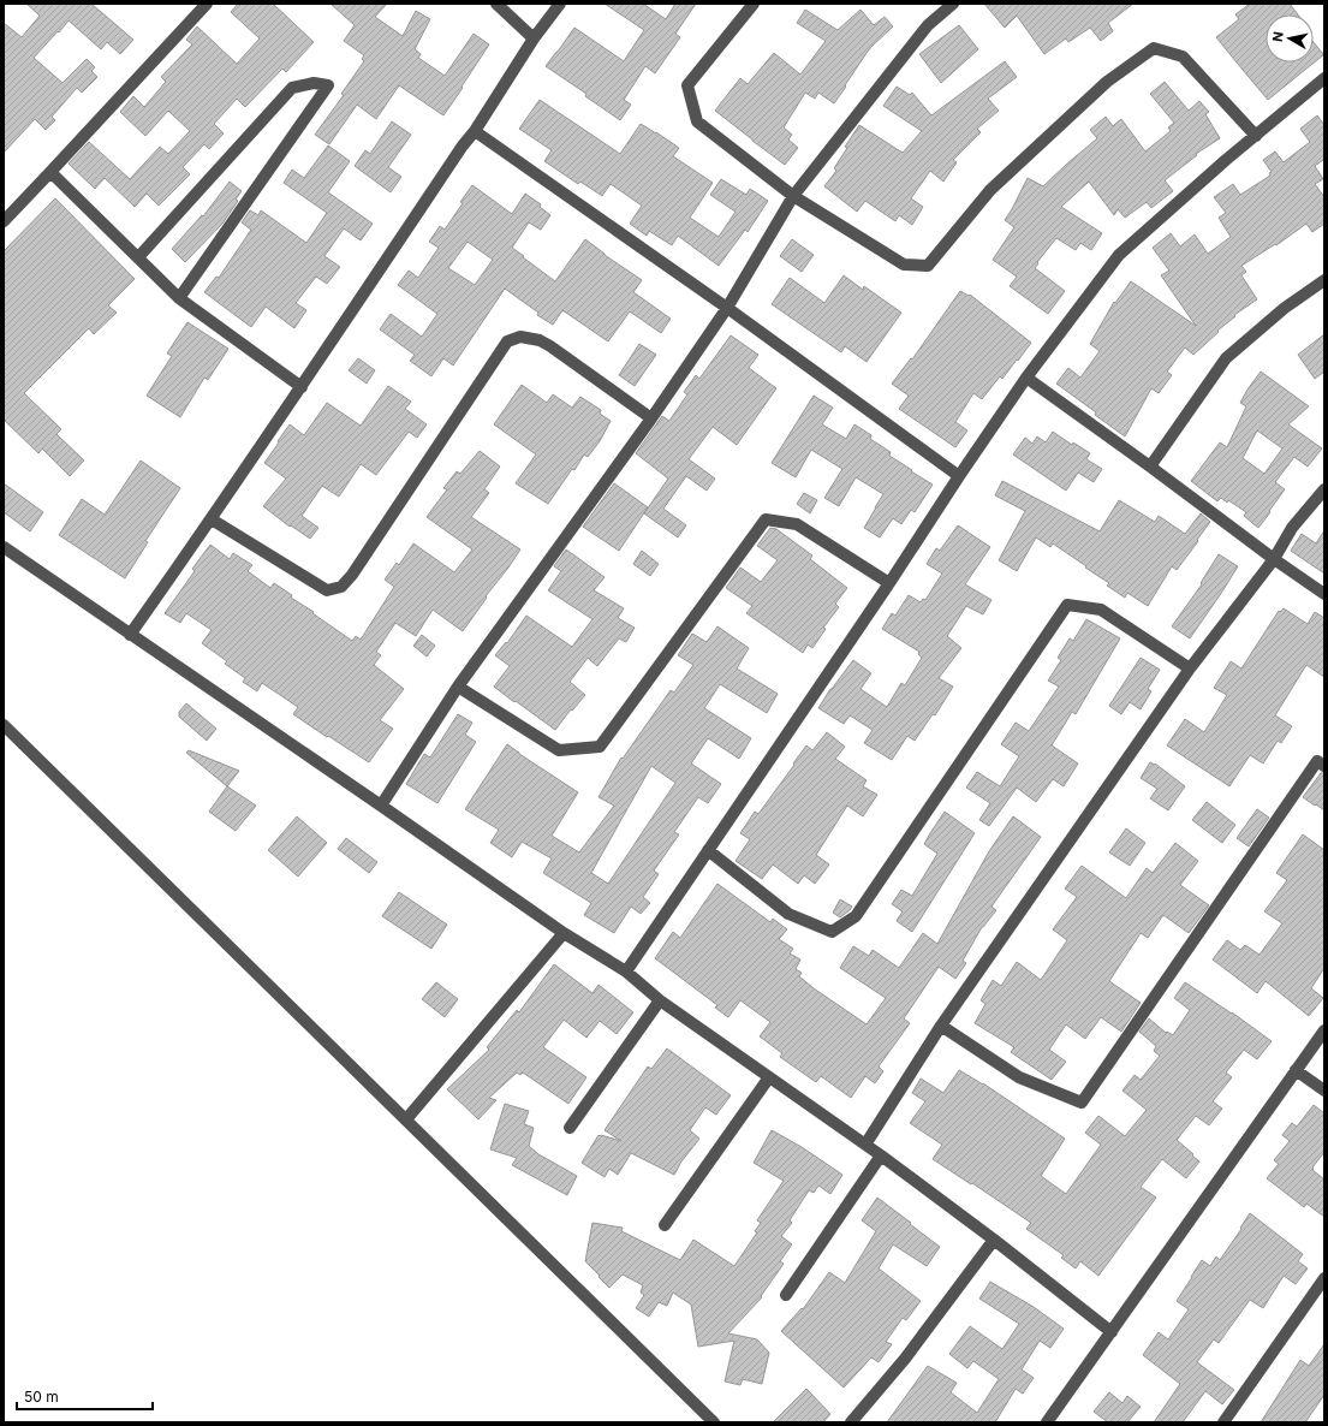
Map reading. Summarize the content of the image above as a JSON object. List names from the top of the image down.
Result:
{
  "scale_bar": "50 m",
  "north": "left"
}
